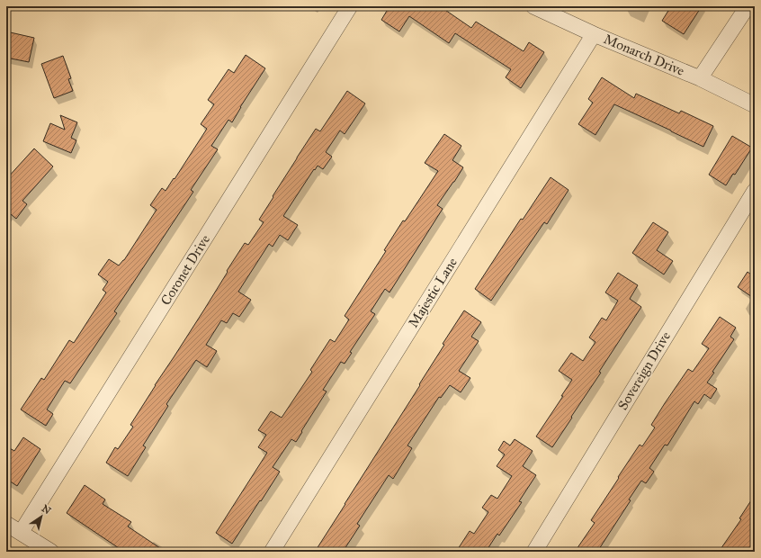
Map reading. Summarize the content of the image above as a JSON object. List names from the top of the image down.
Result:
{
  "streets": {
    "street": [
      "Monarch Drive",
      "Coronet Drive",
      "Majestic Lane",
      "Sovereign Drive"
    ]
  },
  "crossings": [
    ["Monarch Drive", "Majestic Lane"]
  ],
  "north": "top right"
}
